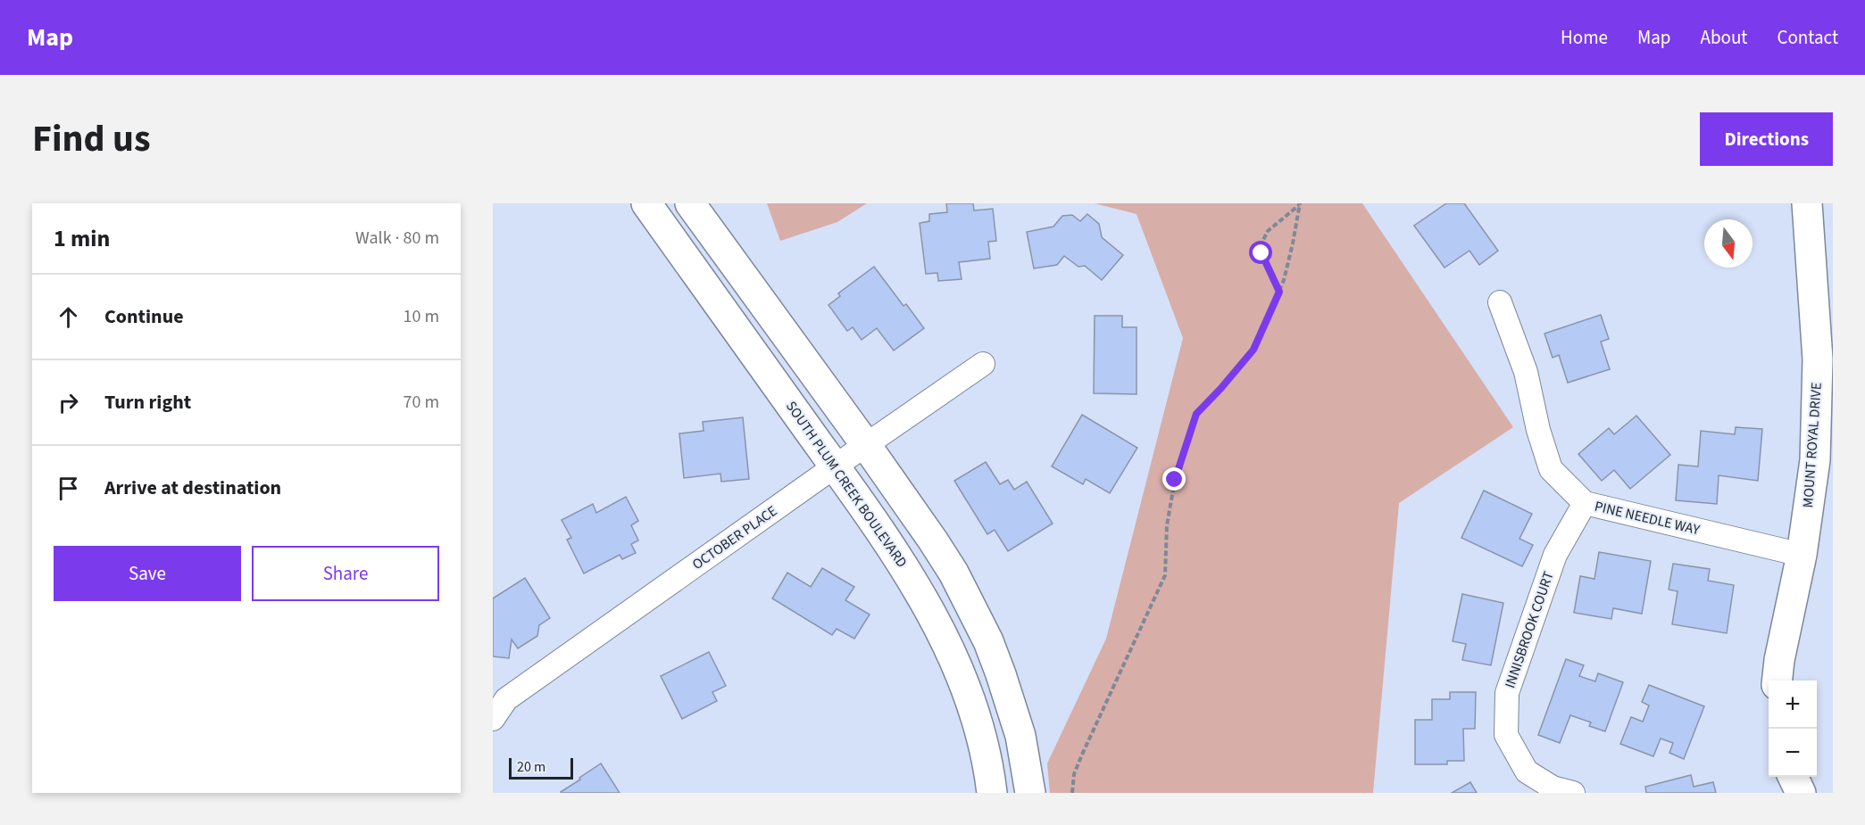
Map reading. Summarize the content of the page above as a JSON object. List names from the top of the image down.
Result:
{
  "streets": {
    "street": [
      "MOUNT ROYAL DRIVE",
      "SOUTH PLUM CREEK BOULEVARD",
      "PINE NEEDLE WAY",
      "OCTOBER PLACE",
      "INNISBROOK COURT"
    ]
  },
  "crossings": [
    ["MOUNT ROYAL DRIVE", "PINE NEEDLE WAY"],
    ["SOUTH PLUM CREEK BOULEVARD", "OCTOBER PLACE"],
    ["PINE NEEDLE WAY", "INNISBROOK COURT"]
  ],
  "scale_bar": "20 m",
  "north": "bottom",
  "page": {
    "header": "Map",
    "nav": [
      "Home",
      "Map",
      "About",
      "Contact"
    ],
    "title": "Find us",
    "buttons": [
      "Directions",
      ["Save", "Share"]
    ],
    "heading": ["1 min", "Walk · 80 m"],
    "list": [
      ["Continue", "10 m"],
      ["Turn right", "70 m"],
      "Arrive at destination"
    ],
    "map_buttons": ["+", "−"],
    "scale": "20 m"
  }
}
